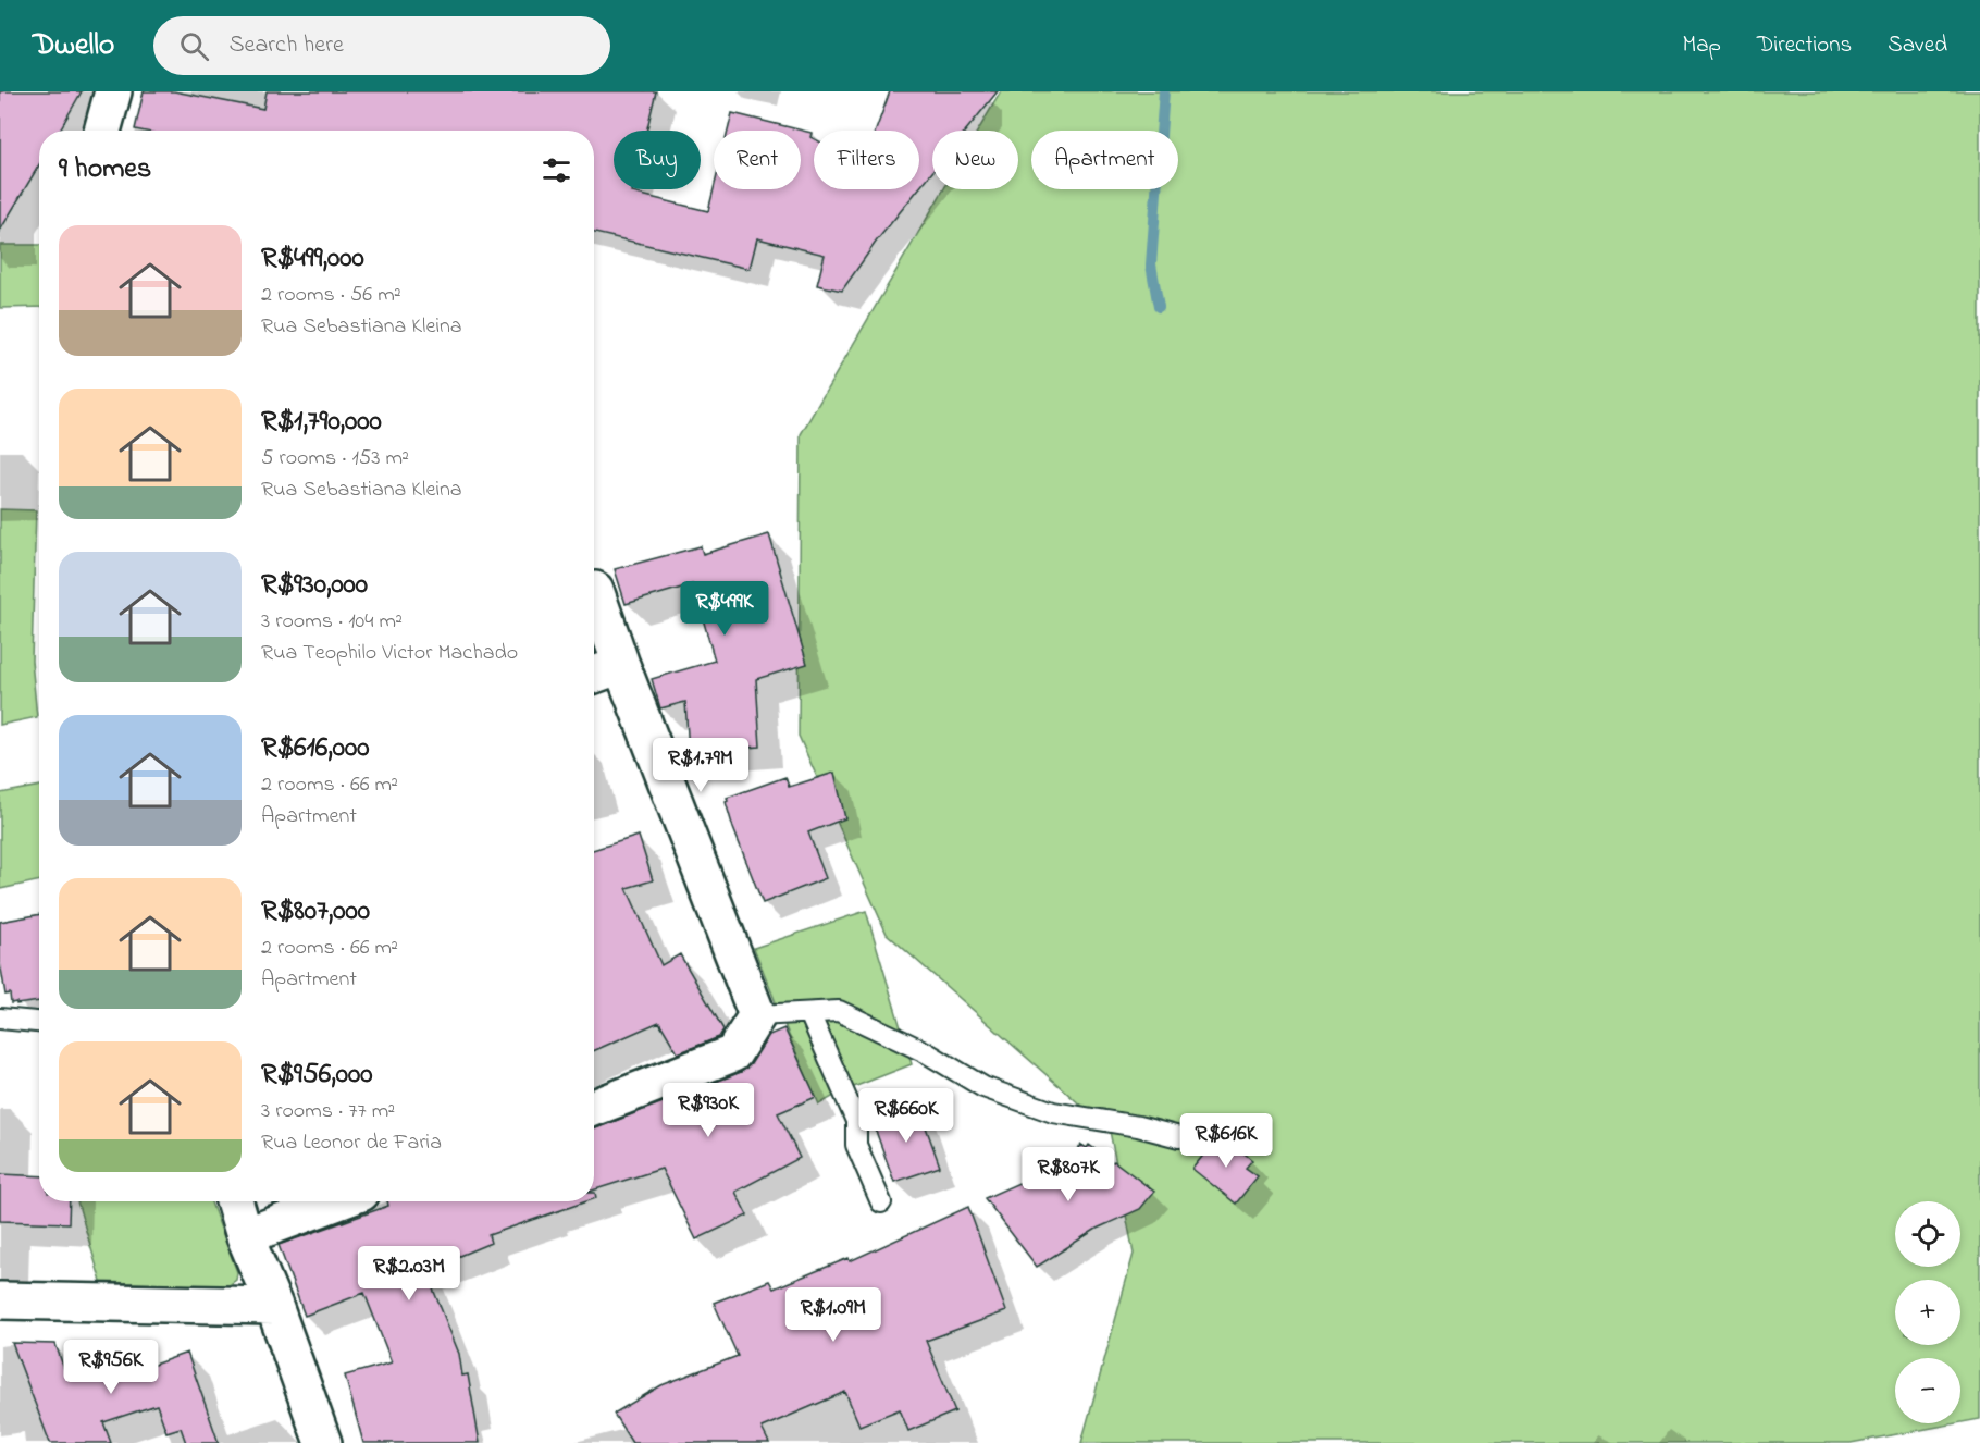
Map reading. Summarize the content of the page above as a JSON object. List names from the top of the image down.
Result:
{
  "page": {
    "header": "Dwello",
    "search": "Search here",
    "nav": ["Map", "Directions", "Saved"],
    "chip": [
      "Buy",
      "Rent",
      "Filters",
      "New",
      "Apartment"
    ],
    "heading": "9 homes",
    "list": [
      {
        "name": "R$499,000",
        "note": "2 rooms · 56 m² · Rua Sebastiana Kleina"
      },
      {
        "name": "R$1,790,000",
        "note": "5 rooms · 153 m² · Rua Sebastiana Kleina"
      },
      {
        "name": "R$930,000",
        "note": "3 rooms · 104 m² · Rua Teophilo Victor Machado"
      },
      {
        "name": "R$616,000",
        "note": "2 rooms · 66 m² · Apartment"
      },
      {
        "name": "R$807,000",
        "note": "2 rooms · 66 m² · Apartment"
      },
      {
        "name": "R$956,000",
        "note": "3 rooms · 77 m² · Rua Leonor de Faria"
      }
    ],
    "price": [
      "R$499K",
      "R$1.79M",
      "R$930K",
      "R$660K",
      "R$616K",
      "R$807K",
      "R$2.03M",
      "R$1.09M",
      "R$956K"
    ],
    "map_buttons": ["+", "−"]
  }
}
